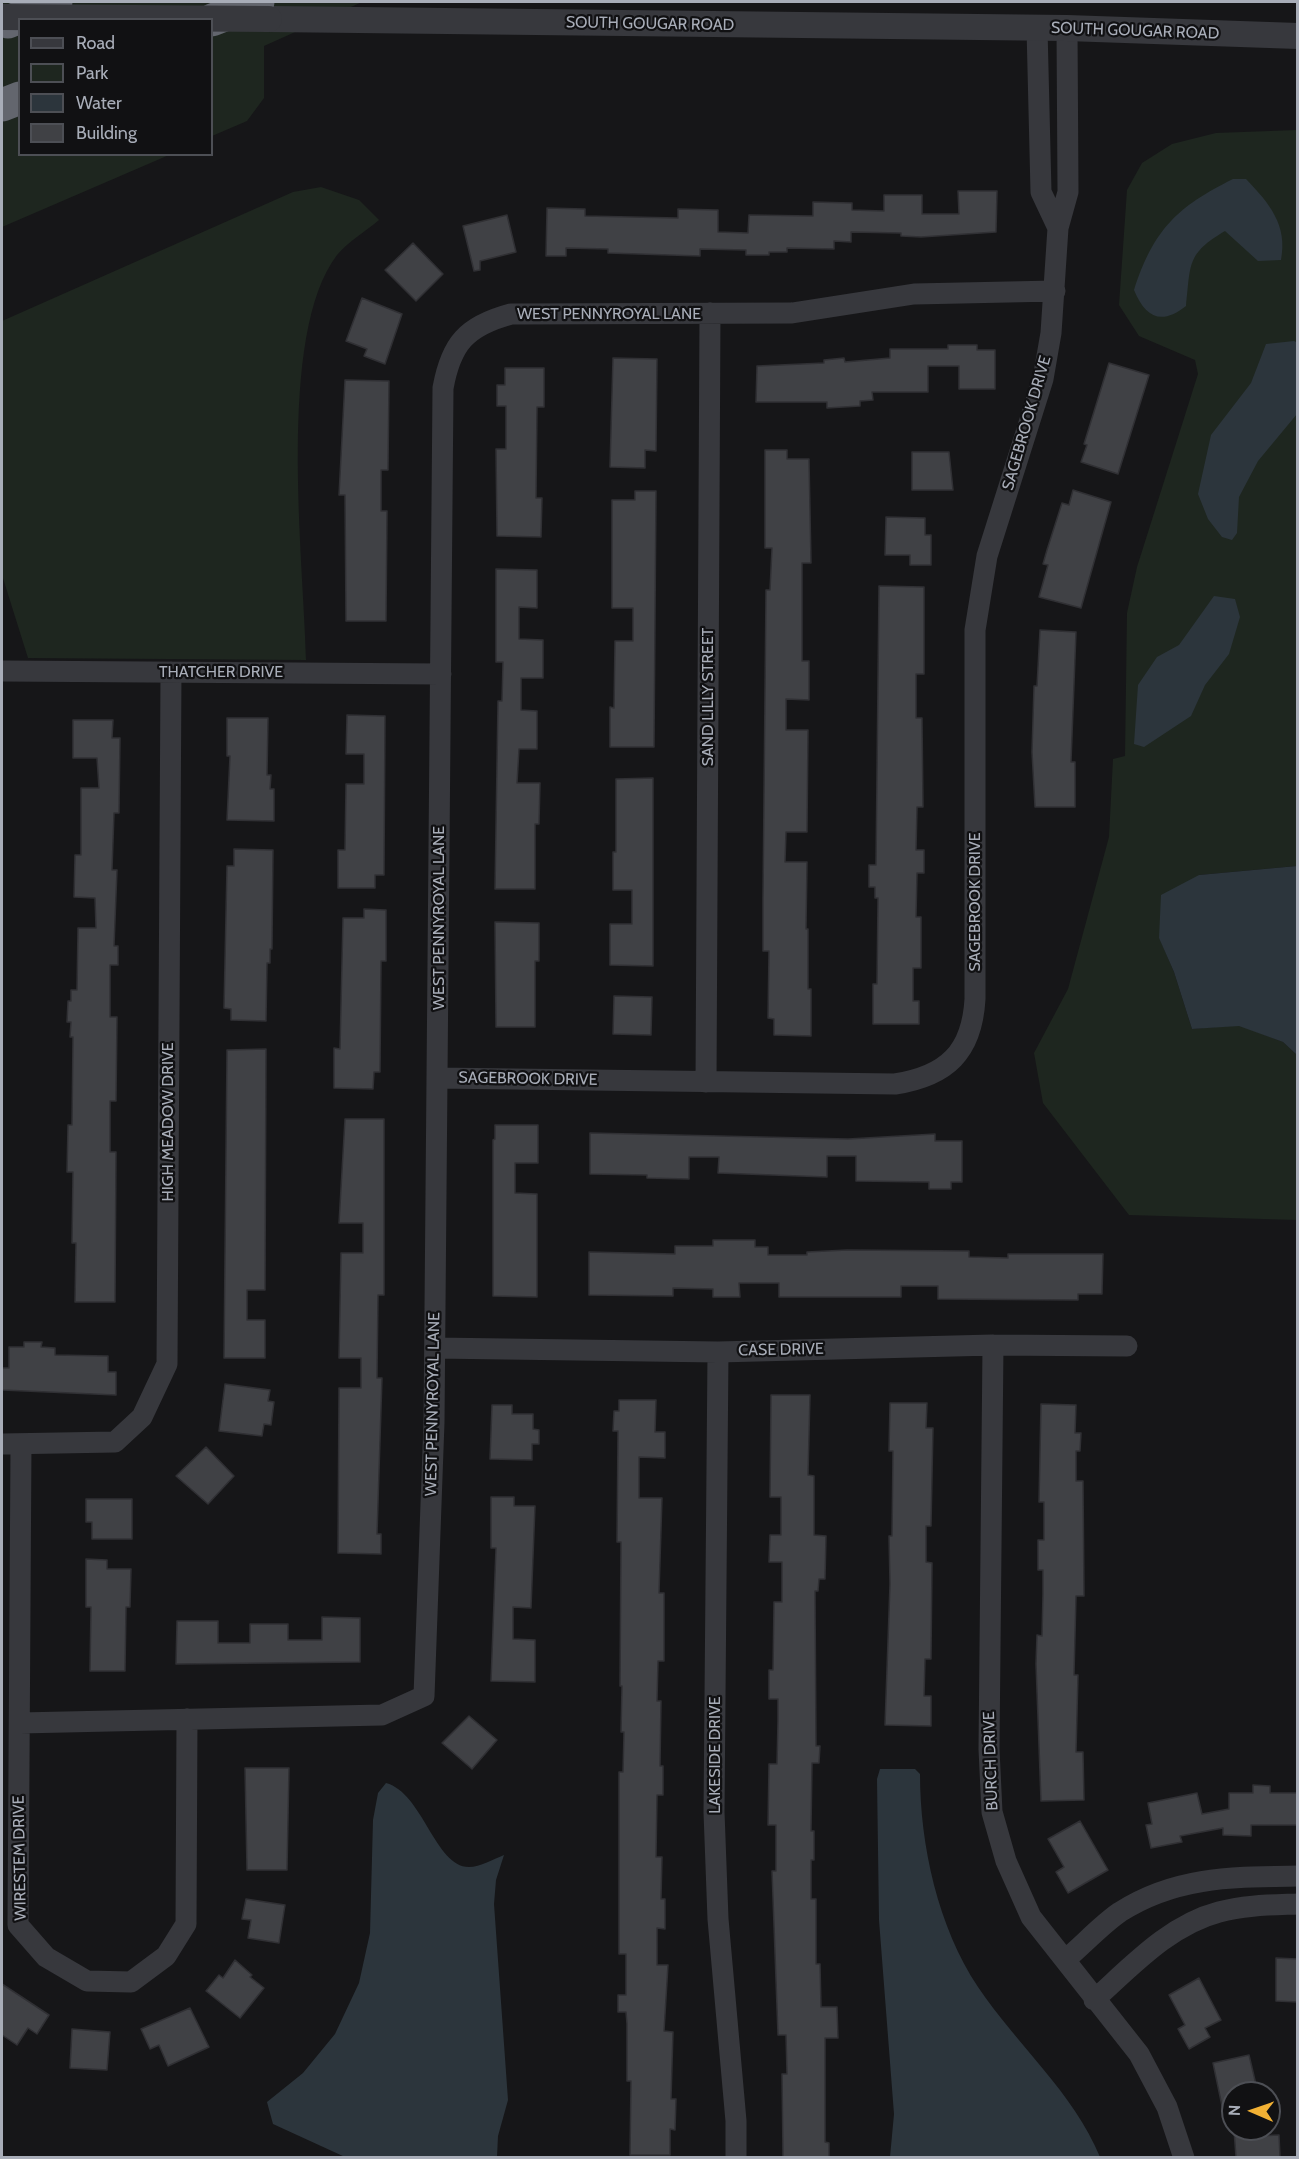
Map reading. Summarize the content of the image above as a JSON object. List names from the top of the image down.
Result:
{
  "streets": {
    "street": [
      "SOUTH GOUGAR ROAD",
      "WEST PENNYROYAL LANE",
      "SAGEBROOK DRIVE",
      "THATCHER DRIVE",
      "SAND LILLY STREET",
      "HIGH MEADOW DRIVE",
      "CASE DRIVE",
      "LAKESIDE DRIVE",
      "BURCH DRIVE",
      "WIRESTEM DRIVE"
    ]
  },
  "crossings": [
    ["SOUTH GOUGAR ROAD", "SAGEBROOK DRIVE"],
    ["WEST PENNYROYAL LANE", "SAGEBROOK DRIVE"],
    ["WEST PENNYROYAL LANE", "THATCHER DRIVE"],
    ["WEST PENNYROYAL LANE", "SAND LILLY STREET"],
    ["WEST PENNYROYAL LANE", "CASE DRIVE"],
    ["WEST PENNYROYAL LANE", "WIRESTEM DRIVE"],
    ["SAGEBROOK DRIVE", "SAND LILLY STREET"],
    ["THATCHER DRIVE", "HIGH MEADOW DRIVE"],
    ["HIGH MEADOW DRIVE", "WIRESTEM DRIVE"],
    ["CASE DRIVE", "LAKESIDE DRIVE"],
    ["CASE DRIVE", "BURCH DRIVE"]
  ],
  "legend": [
    "Road",
    "Park",
    "Water",
    "Building"
  ],
  "north": "left"
}
